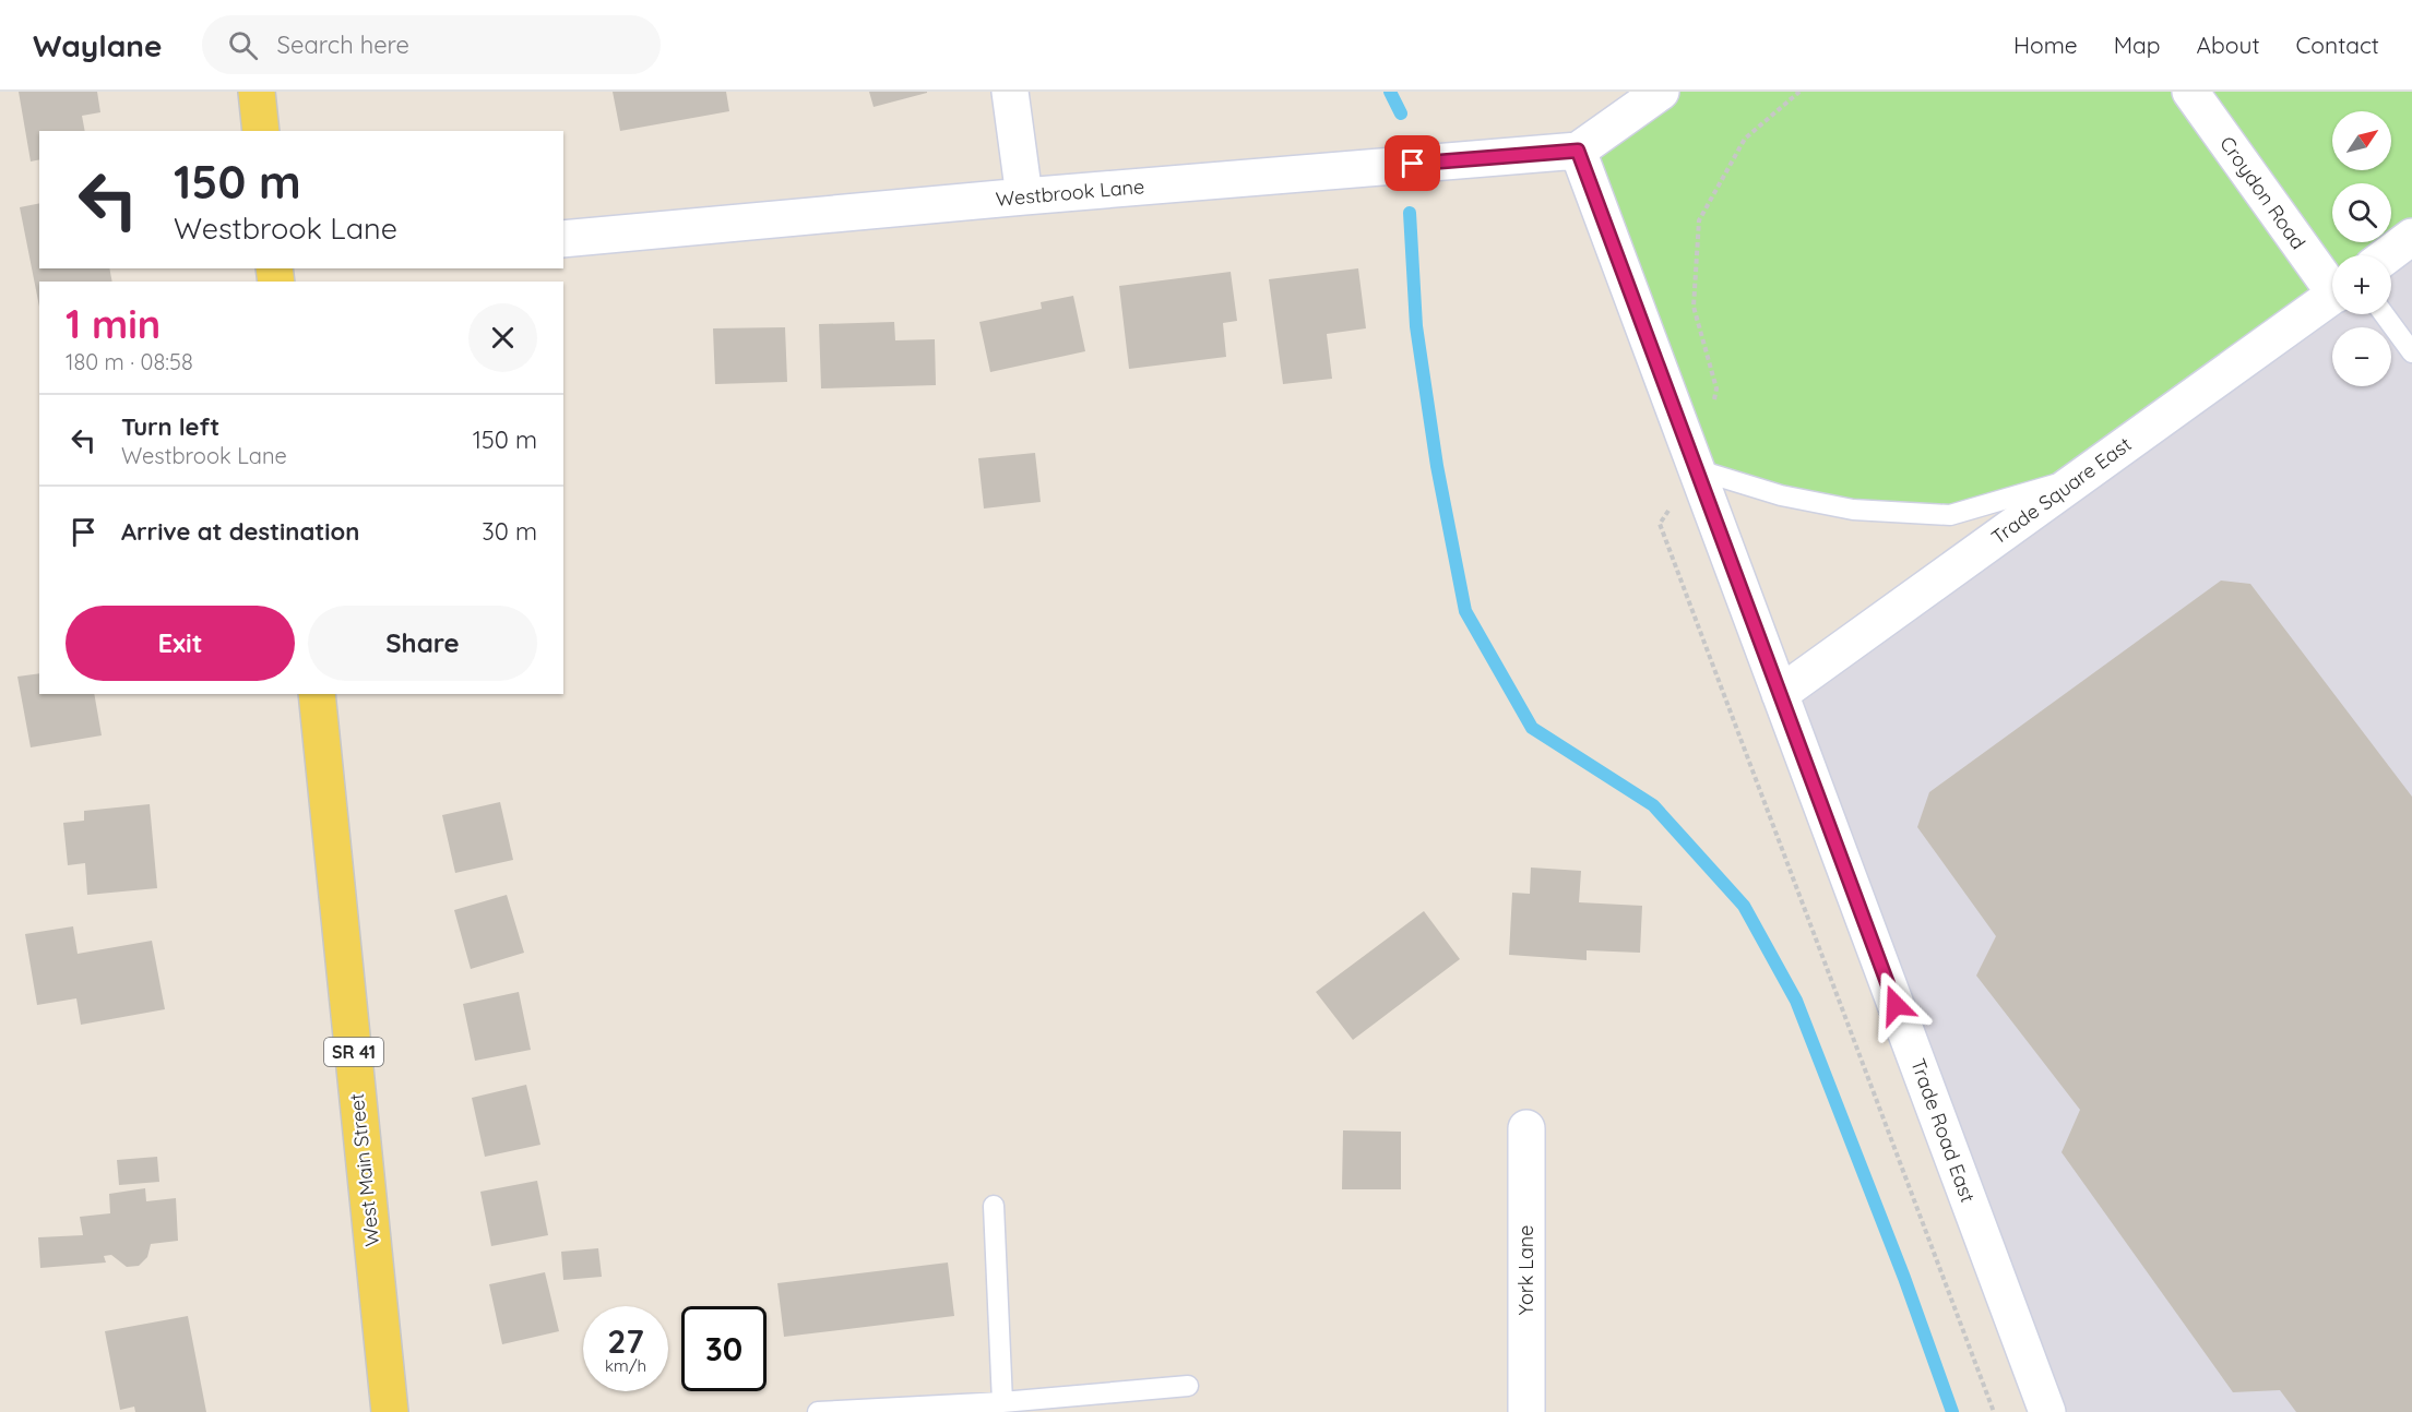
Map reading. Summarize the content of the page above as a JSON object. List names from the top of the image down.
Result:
{
  "streets": {
    "main road": ["SR 41", "West Main Street"],
    "street": [
      "Westbrook Lane",
      "Croydon Road",
      "Trade Square East",
      "Trade Road East",
      "York Lane"
    ]
  },
  "crossings": [
    ["Westbrook Lane", "Trade Road East"],
    ["Trade Square East", "Trade Road East"]
  ],
  "north": "top right",
  "page": {
    "header": "Waylane",
    "search": "Search here",
    "nav": [
      "Home",
      "Map",
      "About",
      "Contact"
    ],
    "map_buttons": ["+", "−"],
    "turn": ["150 m", "Westbrook Lane"],
    "heading": ["1 min", "180 m · 08:58"],
    "list": [
      {
        "name": "Turn left",
        "note": "Westbrook Lane",
        "value": "150 m"
      },
      {
        "name": "Arrive at destination",
        "value": "30 m"
      }
    ],
    "buttons": ["Exit", "Share"],
    "speed": "27 km/h",
    "limit": "30"
  }
}
